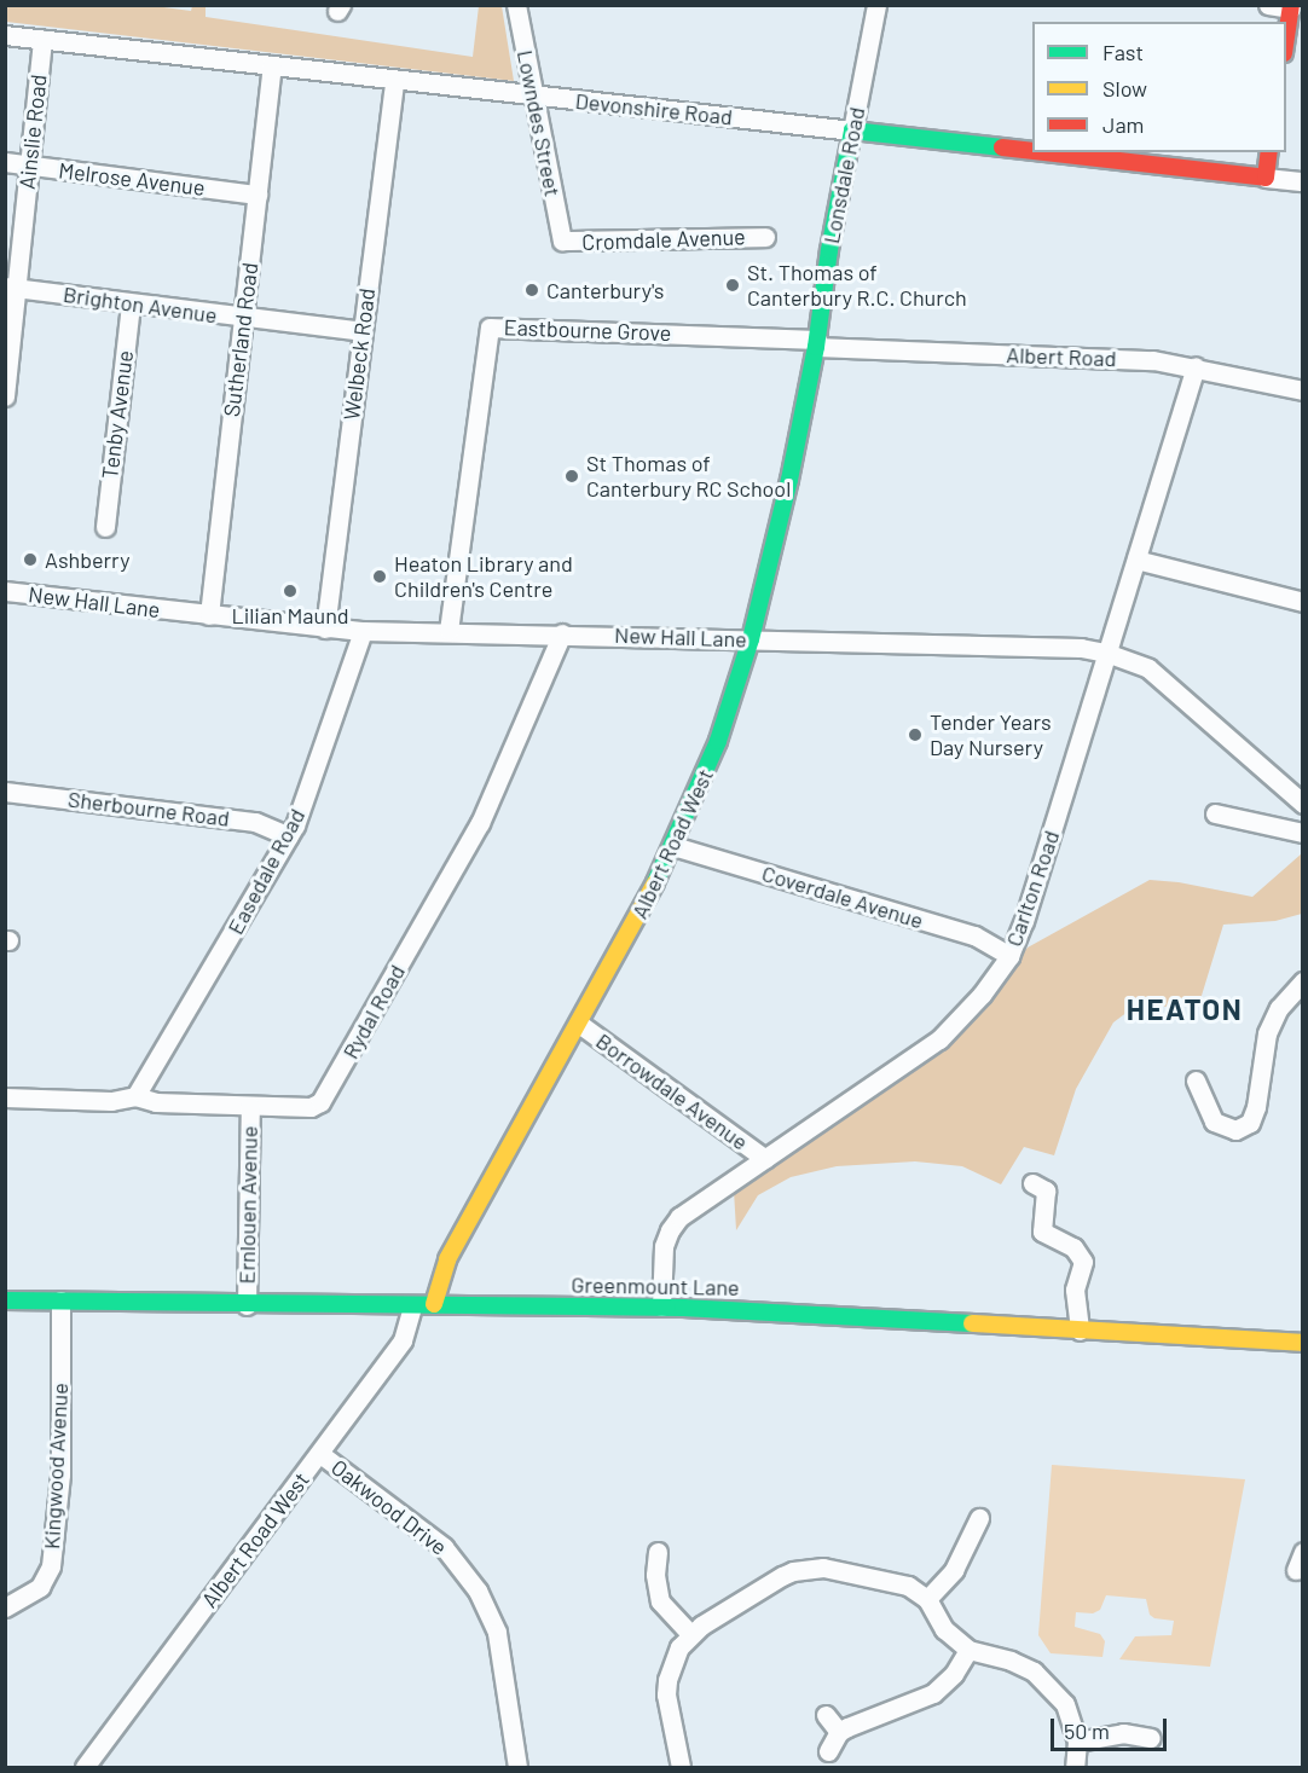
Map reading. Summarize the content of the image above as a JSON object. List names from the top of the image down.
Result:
{
  "streets": {
    "street": [
      "Devonshire Road",
      "Lowndes Street",
      "Ainslie Road",
      "Lonsdale Road",
      "Melrose Avenue",
      "Cromdale Avenue",
      "Brighton Avenue",
      "Eastbourne Grove",
      "Sutherland Road",
      "Welbeck Road",
      "Albert Road",
      "Tenby Avenue",
      "New Hall Lane",
      "Sherbourne Road",
      "Albert Road West",
      "Easedale Road",
      "Carlton Road",
      "Coverdale Avenue",
      "Rydal Road",
      "Borrowdale Avenue",
      "Ernlouen Avenue",
      "Greenmount Lane",
      "Kingwood Avenue",
      "Oakwood Drive"
    ]
  },
  "crossings": [
    ["Devonshire Road", "Lowndes Street"],
    ["Devonshire Road", "Ainslie Road"],
    ["Devonshire Road", "Lonsdale Road"],
    ["Devonshire Road", "Sutherland Road"],
    ["Devonshire Road", "Welbeck Road"],
    ["Lowndes Street", "Cromdale Avenue"],
    ["Ainslie Road", "Melrose Avenue"],
    ["Ainslie Road", "Brighton Avenue"],
    ["Lonsdale Road", "Eastbourne Grove"],
    ["Lonsdale Road", "Albert Road"],
    ["Lonsdale Road", "Albert Road West"],
    ["Melrose Avenue", "Sutherland Road"],
    ["Brighton Avenue", "Sutherland Road"],
    ["Brighton Avenue", "Welbeck Road"],
    ["Brighton Avenue", "Tenby Avenue"],
    ["Eastbourne Grove", "Albert Road"],
    ["Eastbourne Grove", "New Hall Lane"],
    ["Eastbourne Grove", "Albert Road West"],
    ["Sutherland Road", "New Hall Lane"],
    ["Welbeck Road", "New Hall Lane"],
    ["Albert Road", "Albert Road West"],
    ["Albert Road", "Carlton Road"],
    ["New Hall Lane", "Albert Road West"],
    ["New Hall Lane", "Easedale Road"],
    ["New Hall Lane", "Carlton Road"],
    ["New Hall Lane", "Rydal Road"],
    ["Sherbourne Road", "Easedale Road"],
    ["Albert Road West", "Coverdale Avenue"],
    ["Albert Road West", "Borrowdale Avenue"],
    ["Albert Road West", "Greenmount Lane"],
    ["Albert Road West", "Oakwood Drive"],
    ["Easedale Road", "Rydal Road"],
    ["Carlton Road", "Coverdale Avenue"],
    ["Carlton Road", "Borrowdale Avenue"],
    ["Carlton Road", "Greenmount Lane"],
    ["Rydal Road", "Ernlouen Avenue"],
    ["Ernlouen Avenue", "Greenmount Lane"],
    ["Greenmount Lane", "Kingwood Avenue"]
  ],
  "districts": ["HEATON"],
  "places": [
    "St. Thomas of Canterbury R.C. Church",
    "Canterbury's",
    "St Thomas of Canterbury RC School",
    "Ashberry",
    "Heaton Library and Children's Centre",
    "Lilian Maund",
    "Tender Years Day Nursery"
  ],
  "legend": ["Fast", "Slow", "Jam"],
  "scale_bar": "50 m"
}
